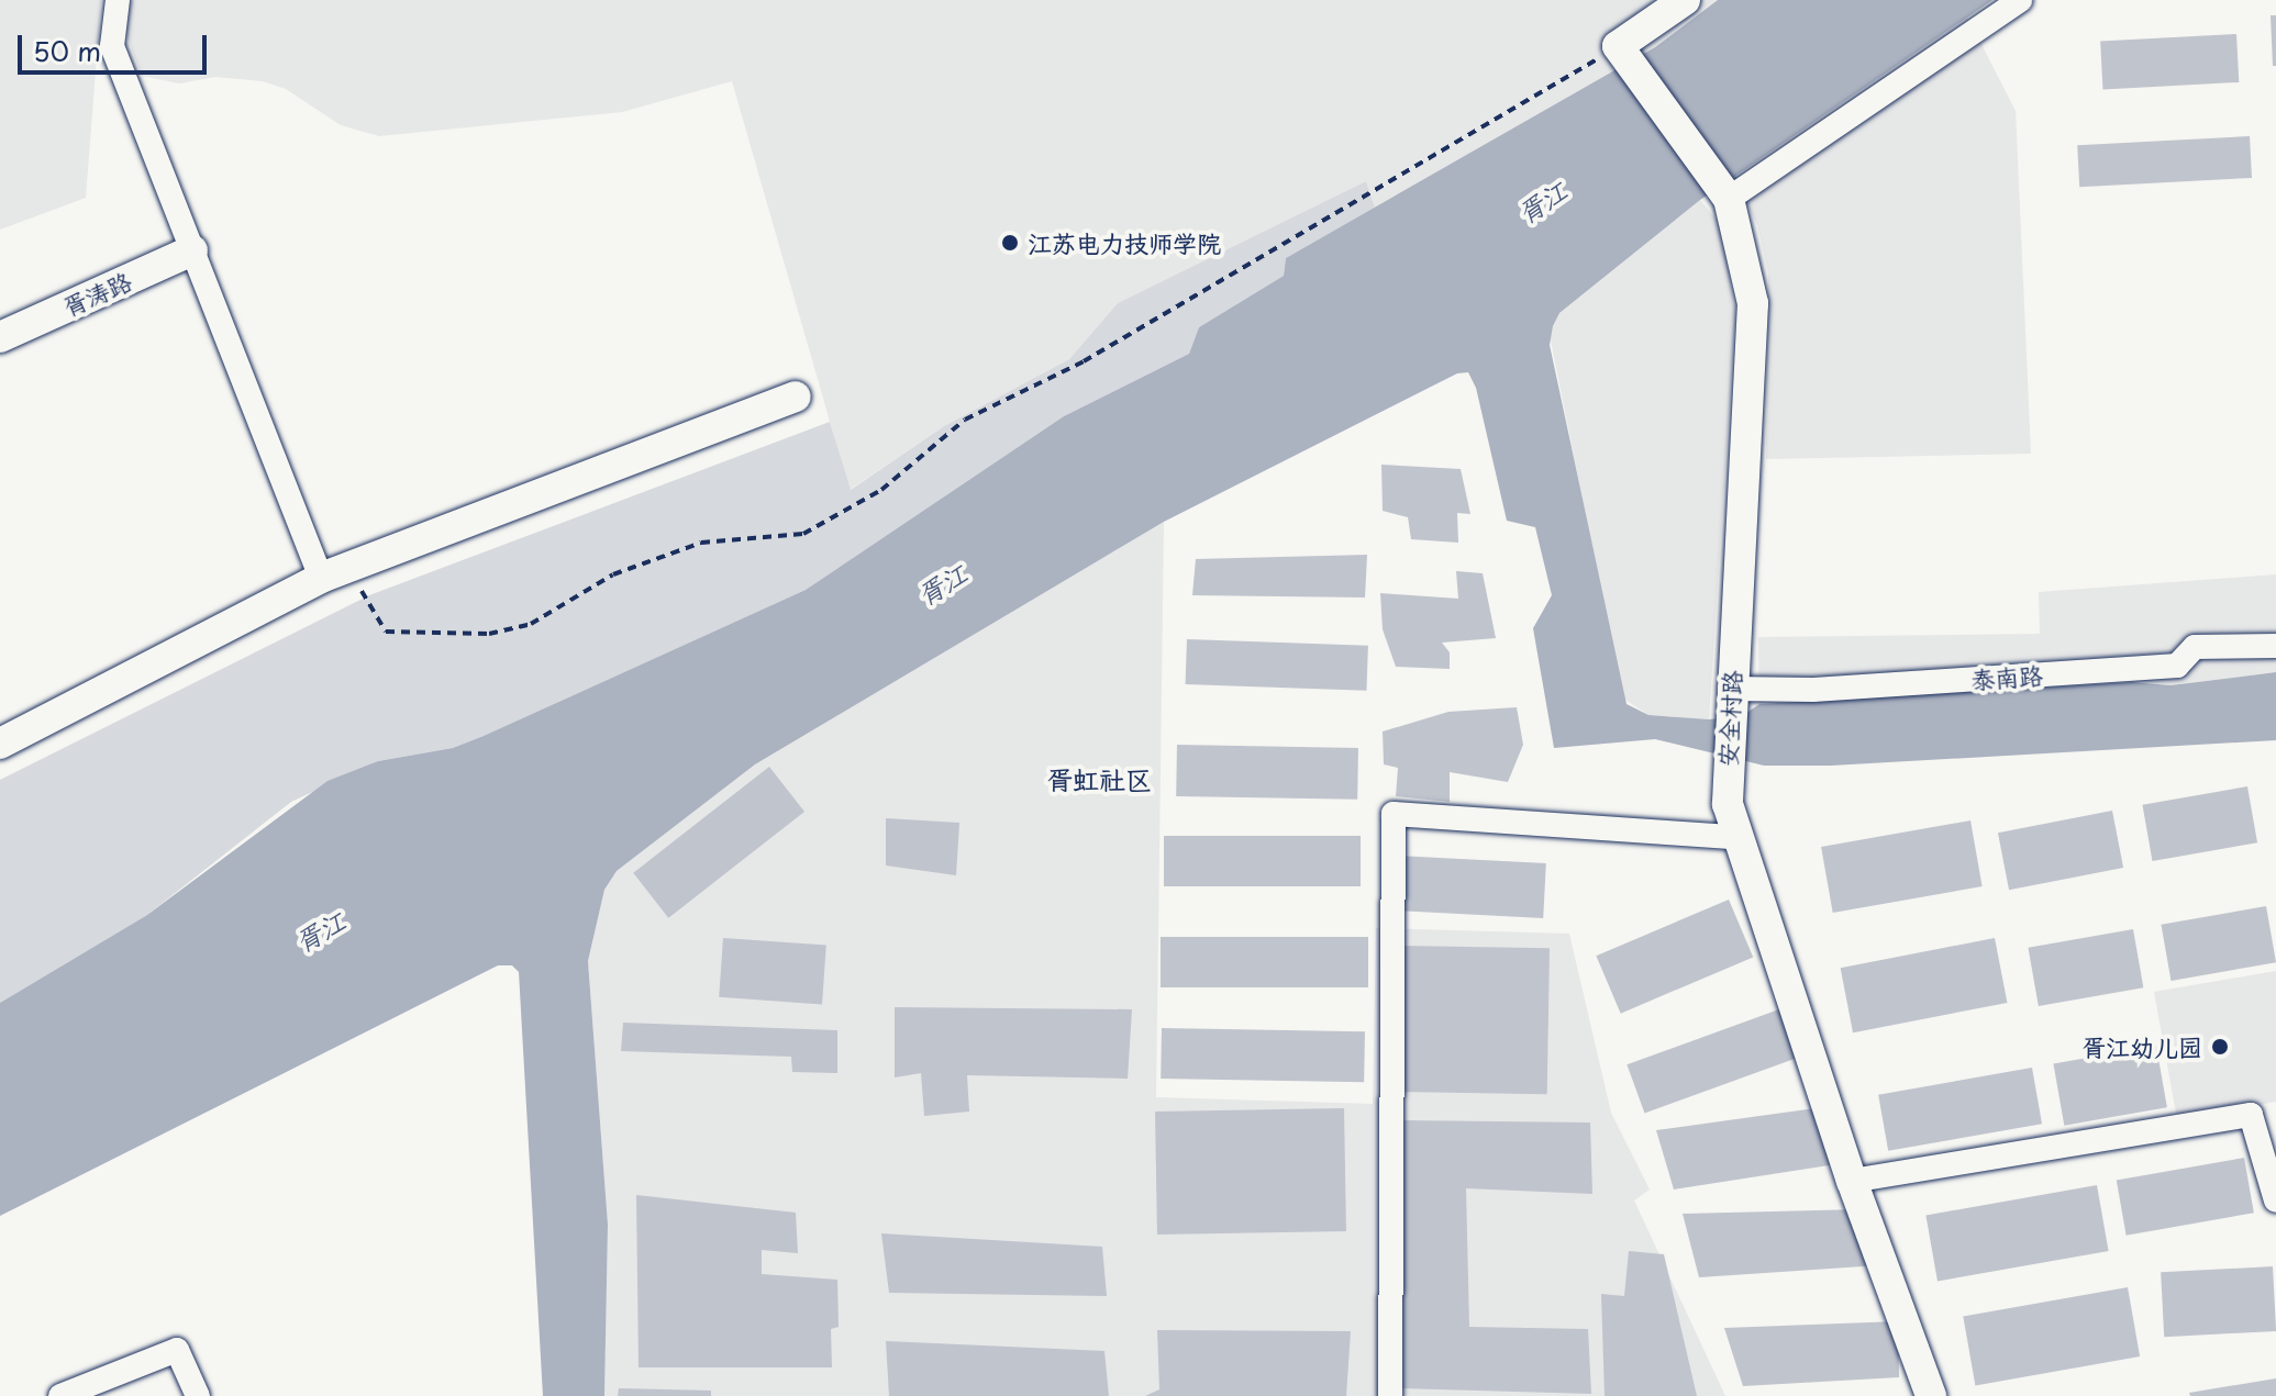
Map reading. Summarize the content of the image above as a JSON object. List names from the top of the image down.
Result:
{
  "streets": {
    "street": ["胥涛路", "泰南路", "安全村路"]
  },
  "crossings": [
    ["泰南路", "安全村路"]
  ],
  "districts": ["胥虹社区"],
  "water": ["胥江"],
  "places": ["江苏电力技师学院", "胥江幼儿园"],
  "scale_bar": "50 m"
}
